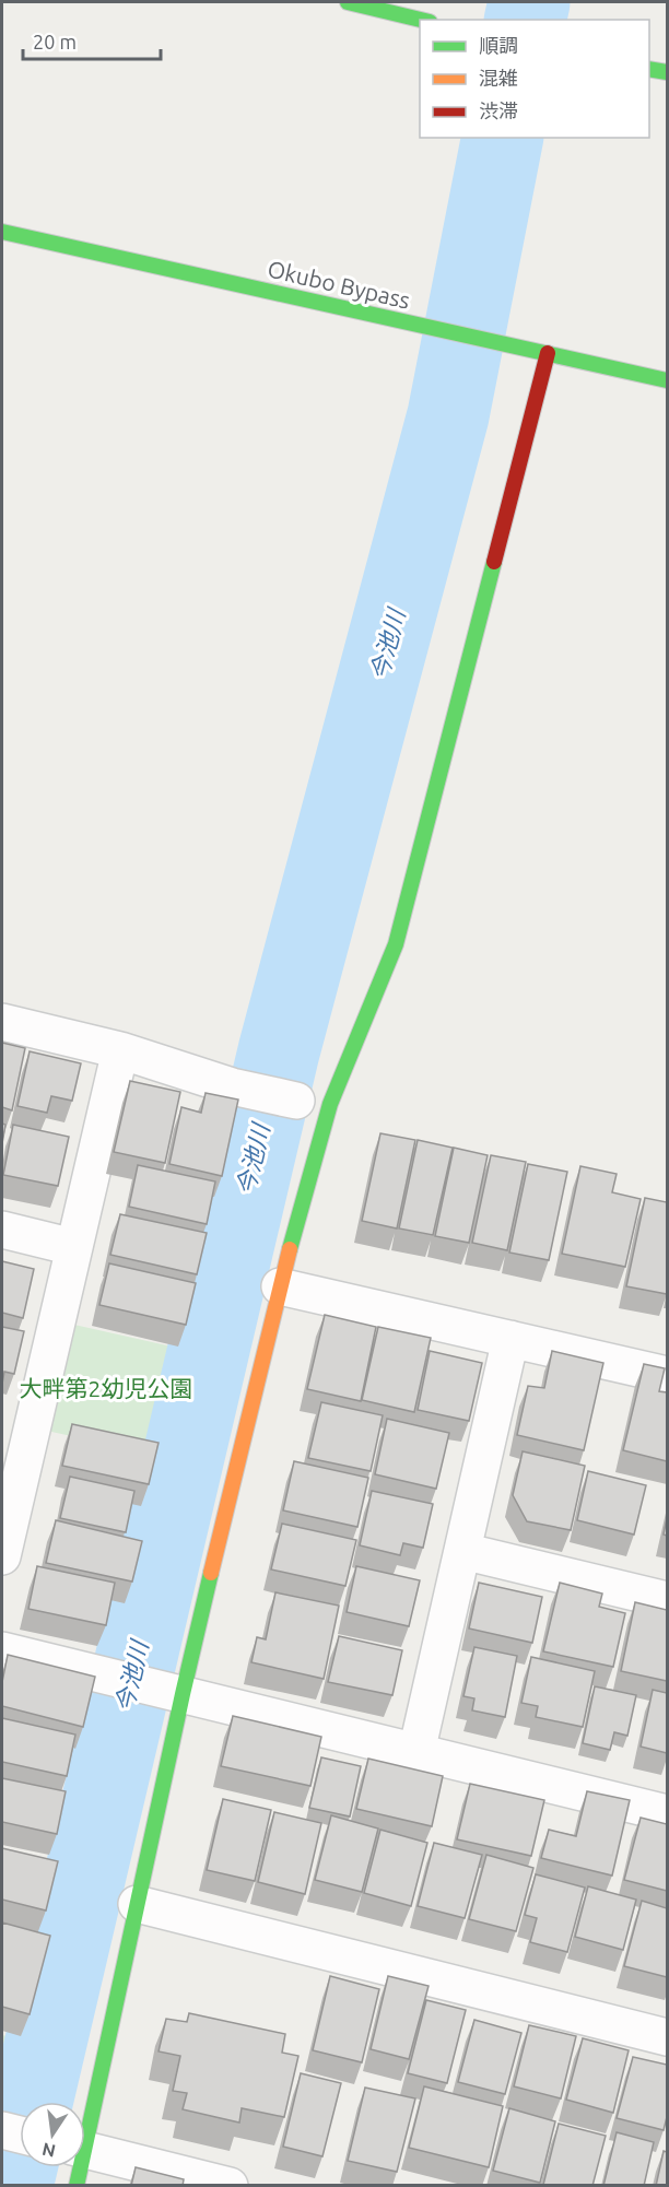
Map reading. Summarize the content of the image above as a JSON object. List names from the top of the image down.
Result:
{
  "streets": {
    "main road": ["Okubo Bypass"]
  },
  "water": ["今池川"],
  "parks": ["大畔第2幼児公園"],
  "legend": ["順調", "混雑", "渋滞"],
  "scale_bar": "20 m",
  "north": "bottom"
}
